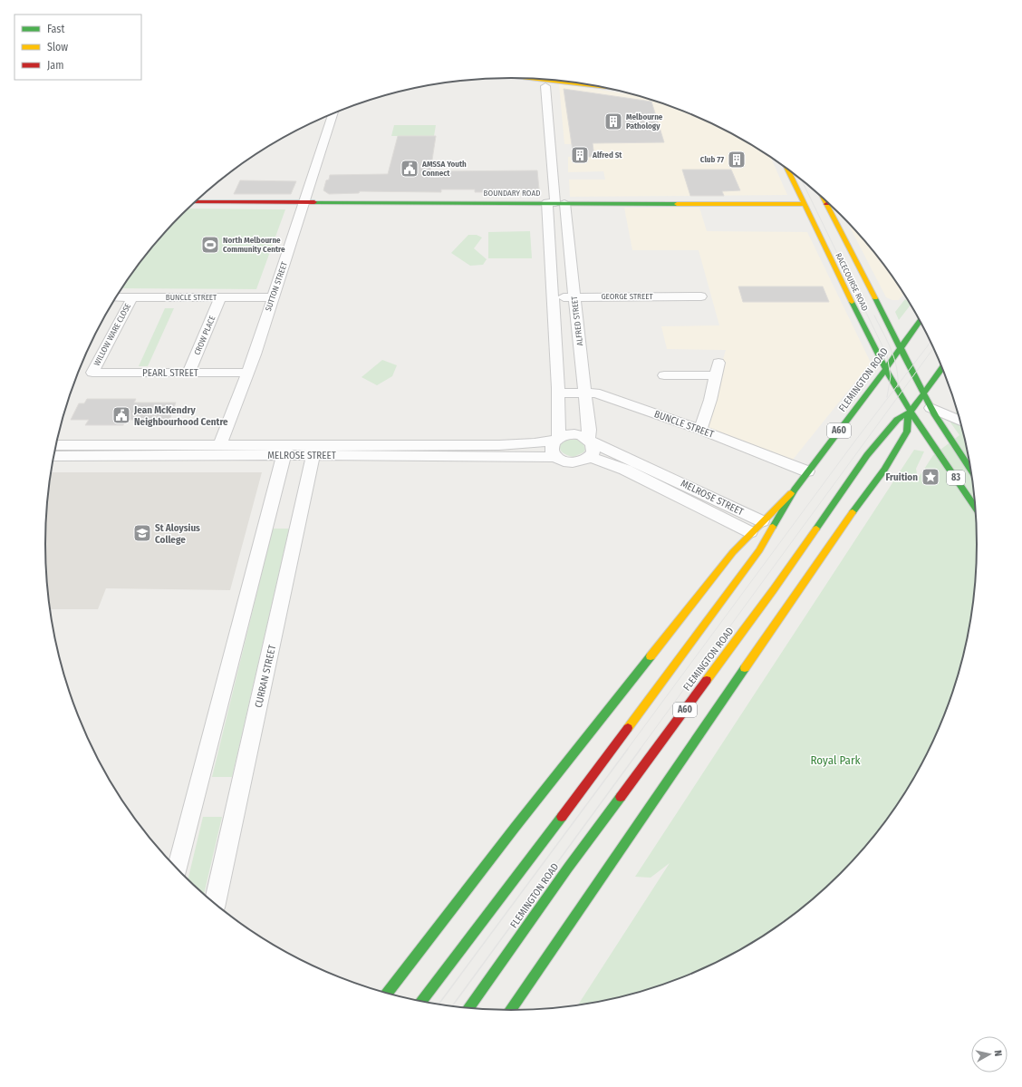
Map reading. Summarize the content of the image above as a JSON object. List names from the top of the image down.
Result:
{
  "streets": {
    "main road": [
      "BOUNDARY ROAD",
      "RACECOURSE ROAD",
      "FLEMINGTON ROAD",
      "A60",
      "83"
    ],
    "street": [
      "SUTTON STREET",
      "GEORGE STREET",
      "BUNCLE STREET",
      "ALFRED STREET",
      "WILLOW WARE CLOSE",
      "CROW PLACE",
      "PEARL STREET",
      "MELROSE STREET",
      "CURRAN STREET"
    ]
  },
  "crossings": [
    ["BOUNDARY ROAD", "RACECOURSE ROAD"],
    ["BOUNDARY ROAD", "SUTTON STREET"],
    ["BOUNDARY ROAD", "ALFRED STREET"],
    ["RACECOURSE ROAD", "FLEMINGTON ROAD"],
    ["RACECOURSE ROAD", "83"],
    ["SUTTON STREET", "BUNCLE STREET"],
    ["SUTTON STREET", "PEARL STREET"],
    ["SUTTON STREET", "MELROSE STREET"],
    ["GEORGE STREET", "ALFRED STREET"],
    ["BUNCLE STREET", "ALFRED STREET"],
    ["BUNCLE STREET", "WILLOW WARE CLOSE"],
    ["BUNCLE STREET", "CROW PLACE"],
    ["BUNCLE STREET", "FLEMINGTON ROAD"],
    ["ALFRED STREET", "MELROSE STREET"],
    ["WILLOW WARE CLOSE", "PEARL STREET"],
    ["CROW PLACE", "PEARL STREET"],
    ["FLEMINGTON ROAD", "MELROSE STREET"],
    ["FLEMINGTON ROAD", "83"],
    ["MELROSE STREET", "CURRAN STREET"]
  ],
  "parks": ["Royal Park"],
  "places": {
    "building": ["Melbourne Pathology", "Alfred St", "Club 77"],
    "public building": ["AMSSA Youth Connect", "Jean McKendry Neighbourhood Centre"],
    "sports": ["North Melbourne Community Centre"],
    "place": ["Fruition"],
    "school or university": ["St Aloysius College"]
  },
  "legend": ["Fast", "Slow", "Jam"],
  "north": "right"
}
